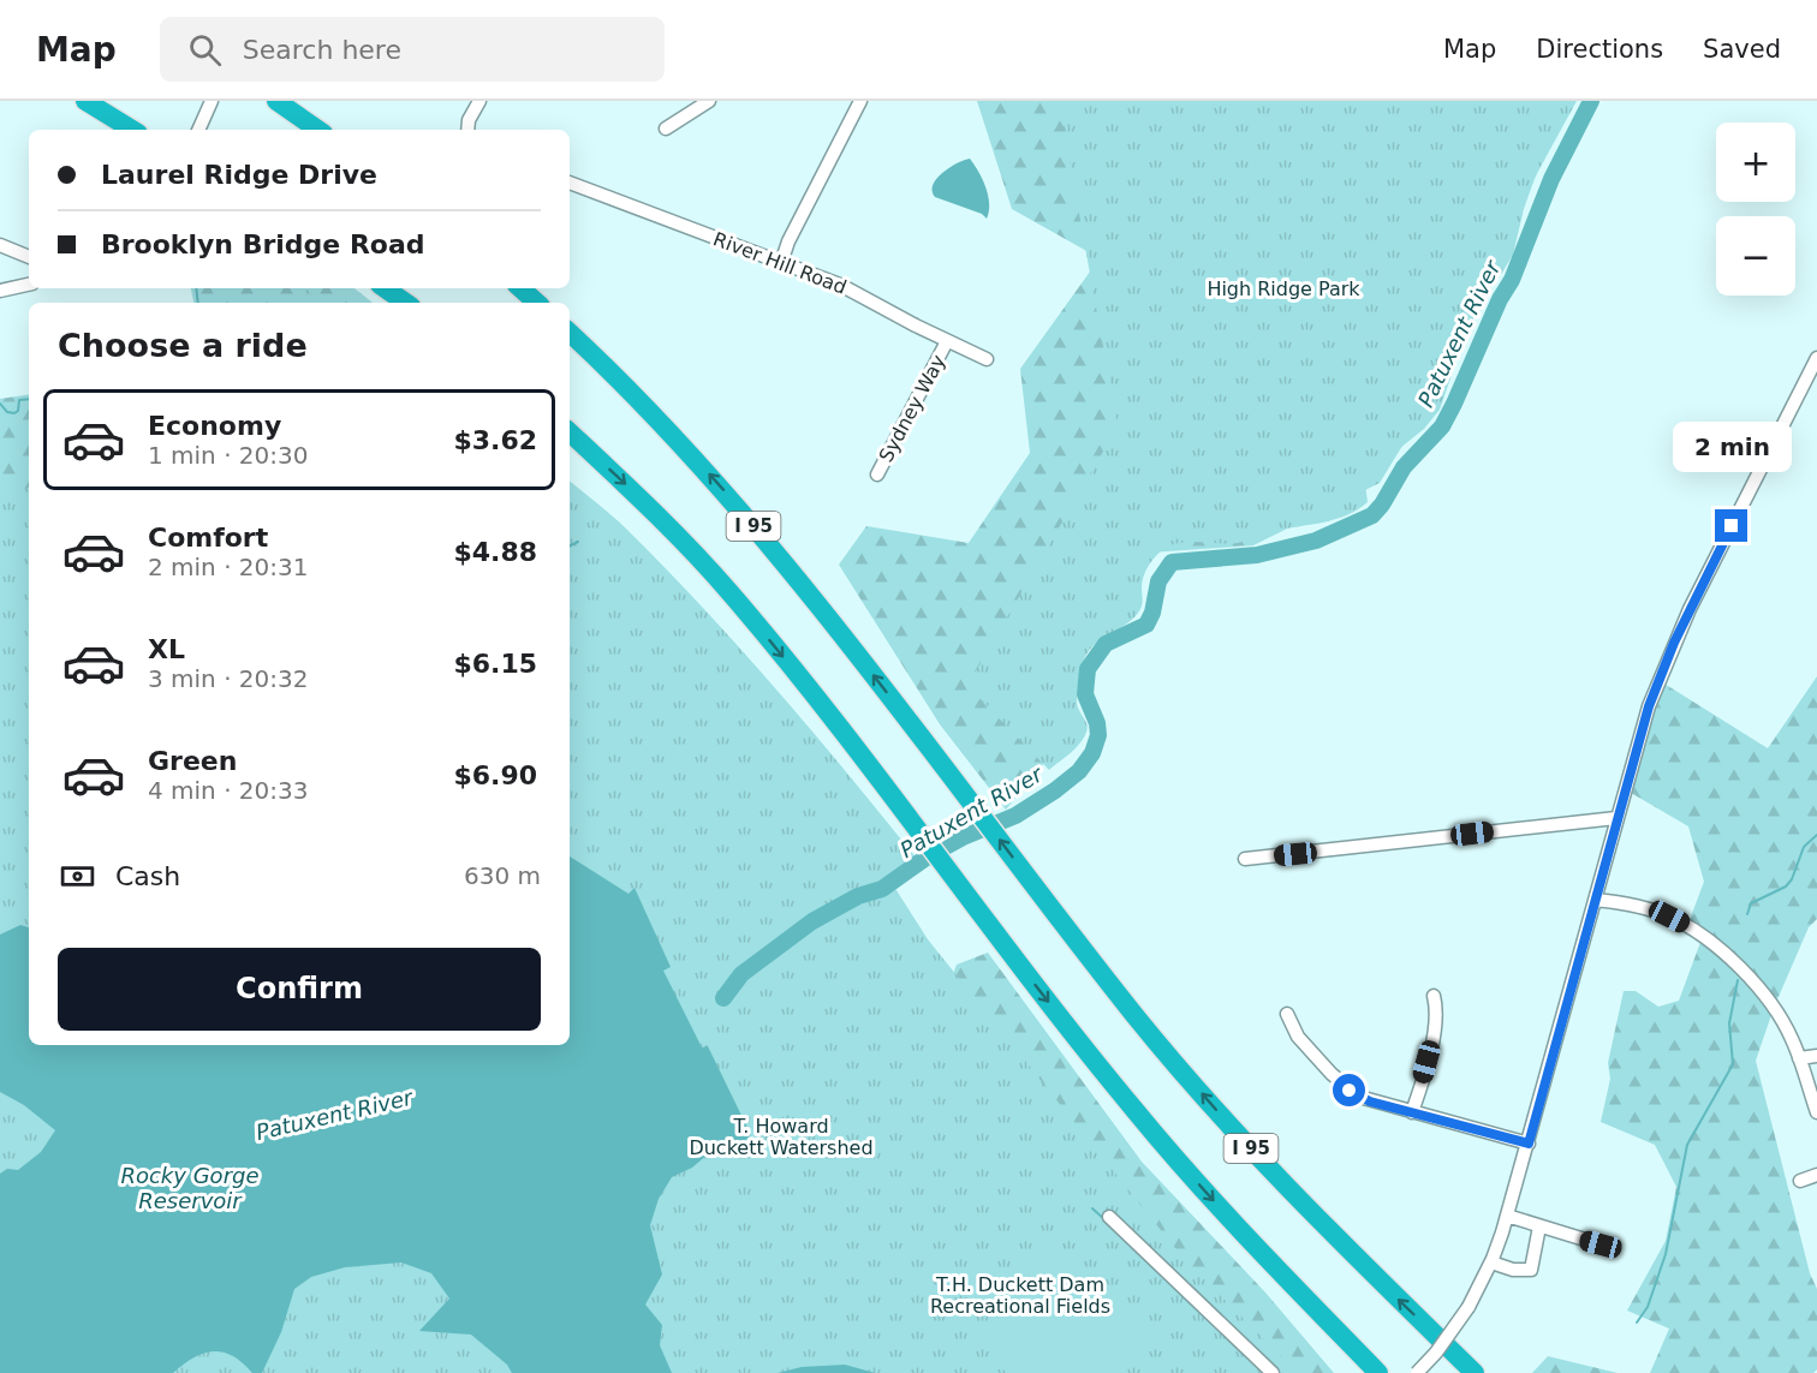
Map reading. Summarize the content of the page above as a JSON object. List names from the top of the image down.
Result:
{
  "streets": {
    "highway": ["I 95"],
    "street": ["River Hill Road", "Sydney Way"]
  },
  "crossings": [
    ["River Hill Road", "Sydney Way"]
  ],
  "water": ["Patuxent River", "Rocky Gorge Reservoir"],
  "parks": ["High Ridge Park", "T. Howard Duckett Watershed", "T.H. Duckett Dam Recreational Fields"],
  "page": {
    "header": "Map",
    "search": "Search here",
    "nav": ["Map", "Directions", "Saved"],
    "map_buttons": ["+", "−"],
    "banner": ["Laurel Ridge Drive", "Brooklyn Bridge Road"],
    "heading": "Choose a ride",
    "list": [
      {
        "name": "Economy",
        "note": "1 min · 20:30",
        "value": "$3.62"
      },
      {
        "name": "Comfort",
        "note": "2 min · 20:31",
        "value": "$4.88"
      },
      {
        "name": "XL",
        "note": "3 min · 20:32",
        "value": "$6.15"
      },
      {
        "name": "Green",
        "note": "4 min · 20:33",
        "value": "$6.90"
      }
    ],
    "bubble": "2 min",
    "pay": ["Cash", "630 m"],
    "buttons": "Confirm"
  }
}
